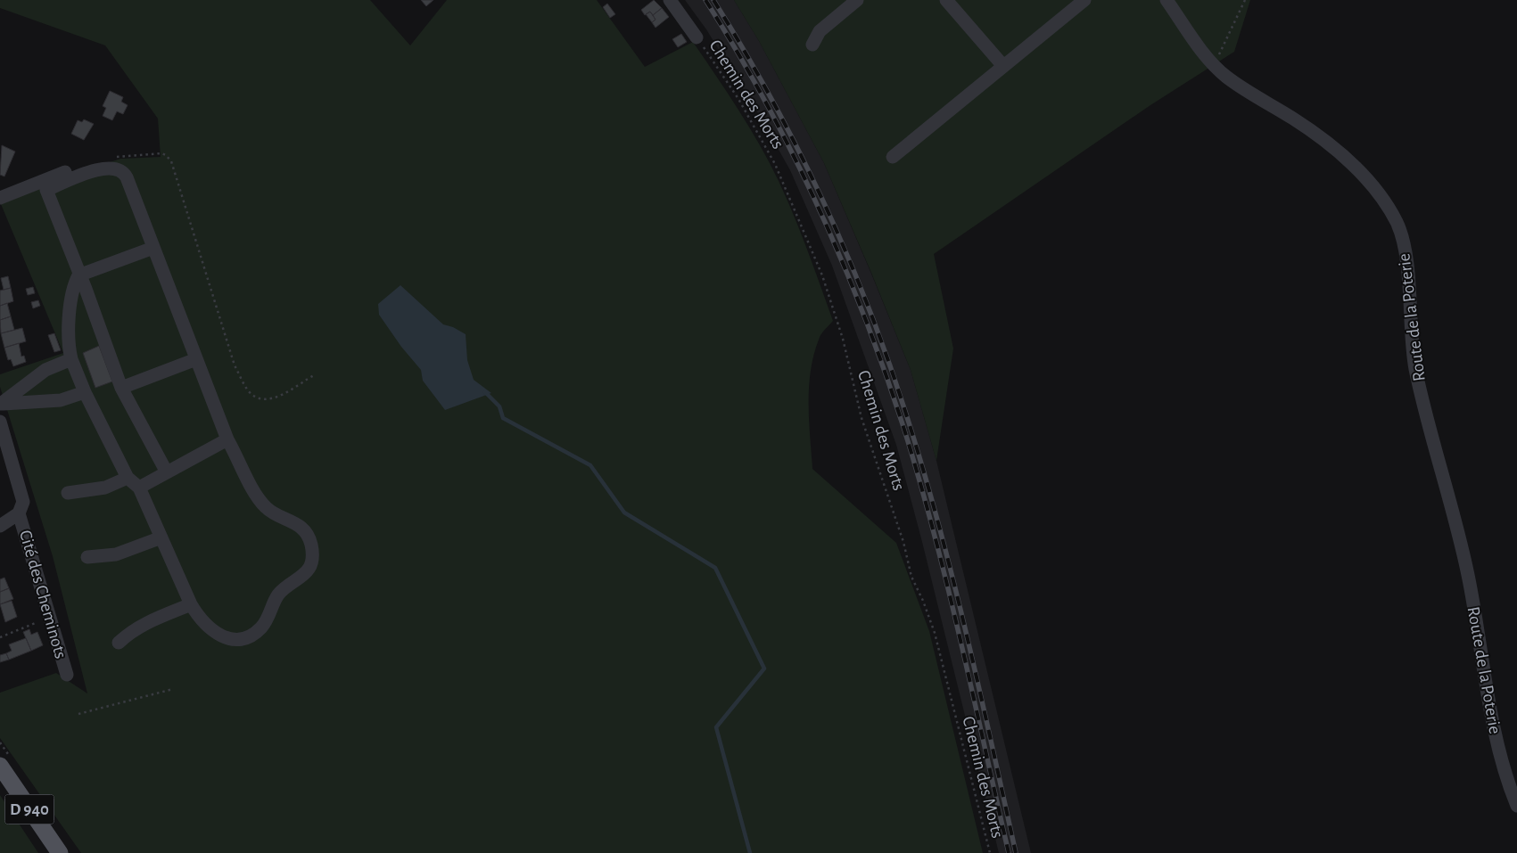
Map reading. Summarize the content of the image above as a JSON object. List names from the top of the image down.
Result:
{
  "streets": {
    "main road": ["D 940"],
    "street": ["Route de la Poterie", "Cité des Cheminots"],
    "path": ["Chemin des Morts"]
  }
}
